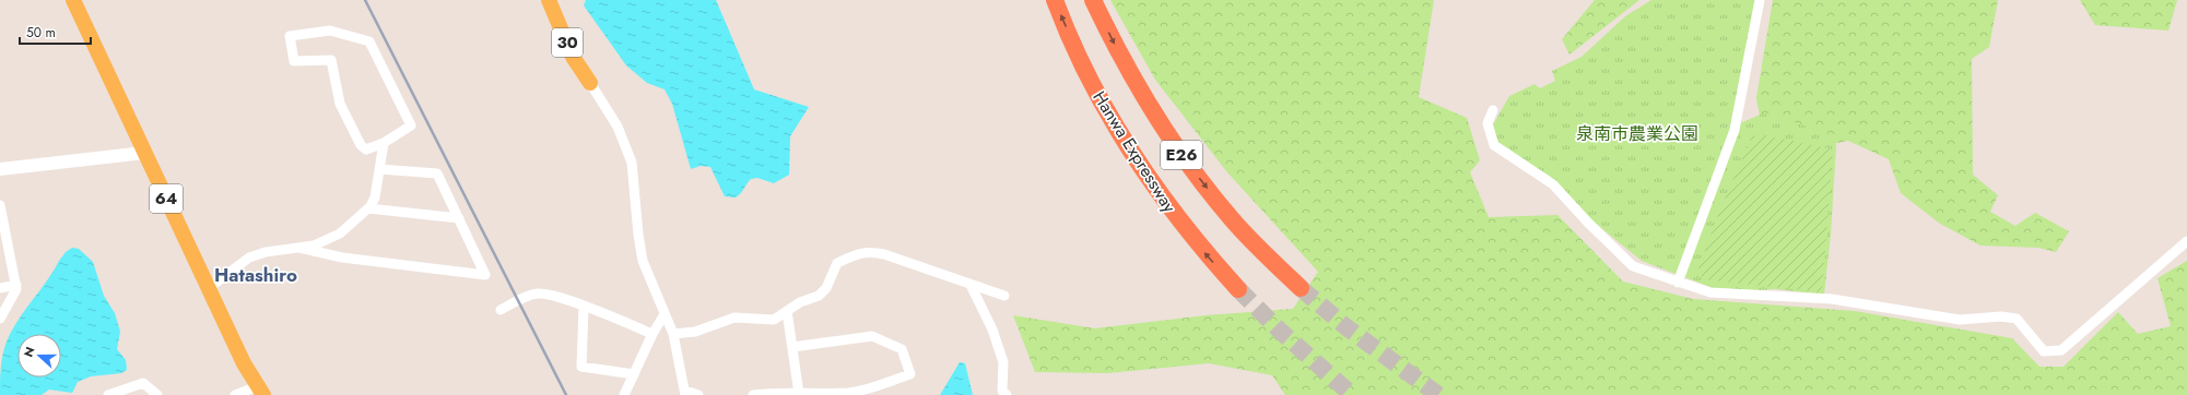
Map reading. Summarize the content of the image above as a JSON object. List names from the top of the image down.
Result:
{
  "streets": {
    "highway": ["Hanwa Expressway", "E26"],
    "main road": ["30", "64"]
  },
  "districts": ["Hatashiro"],
  "parks": ["泉南市農業公園"],
  "scale_bar": "50 m",
  "north": "left"
}
